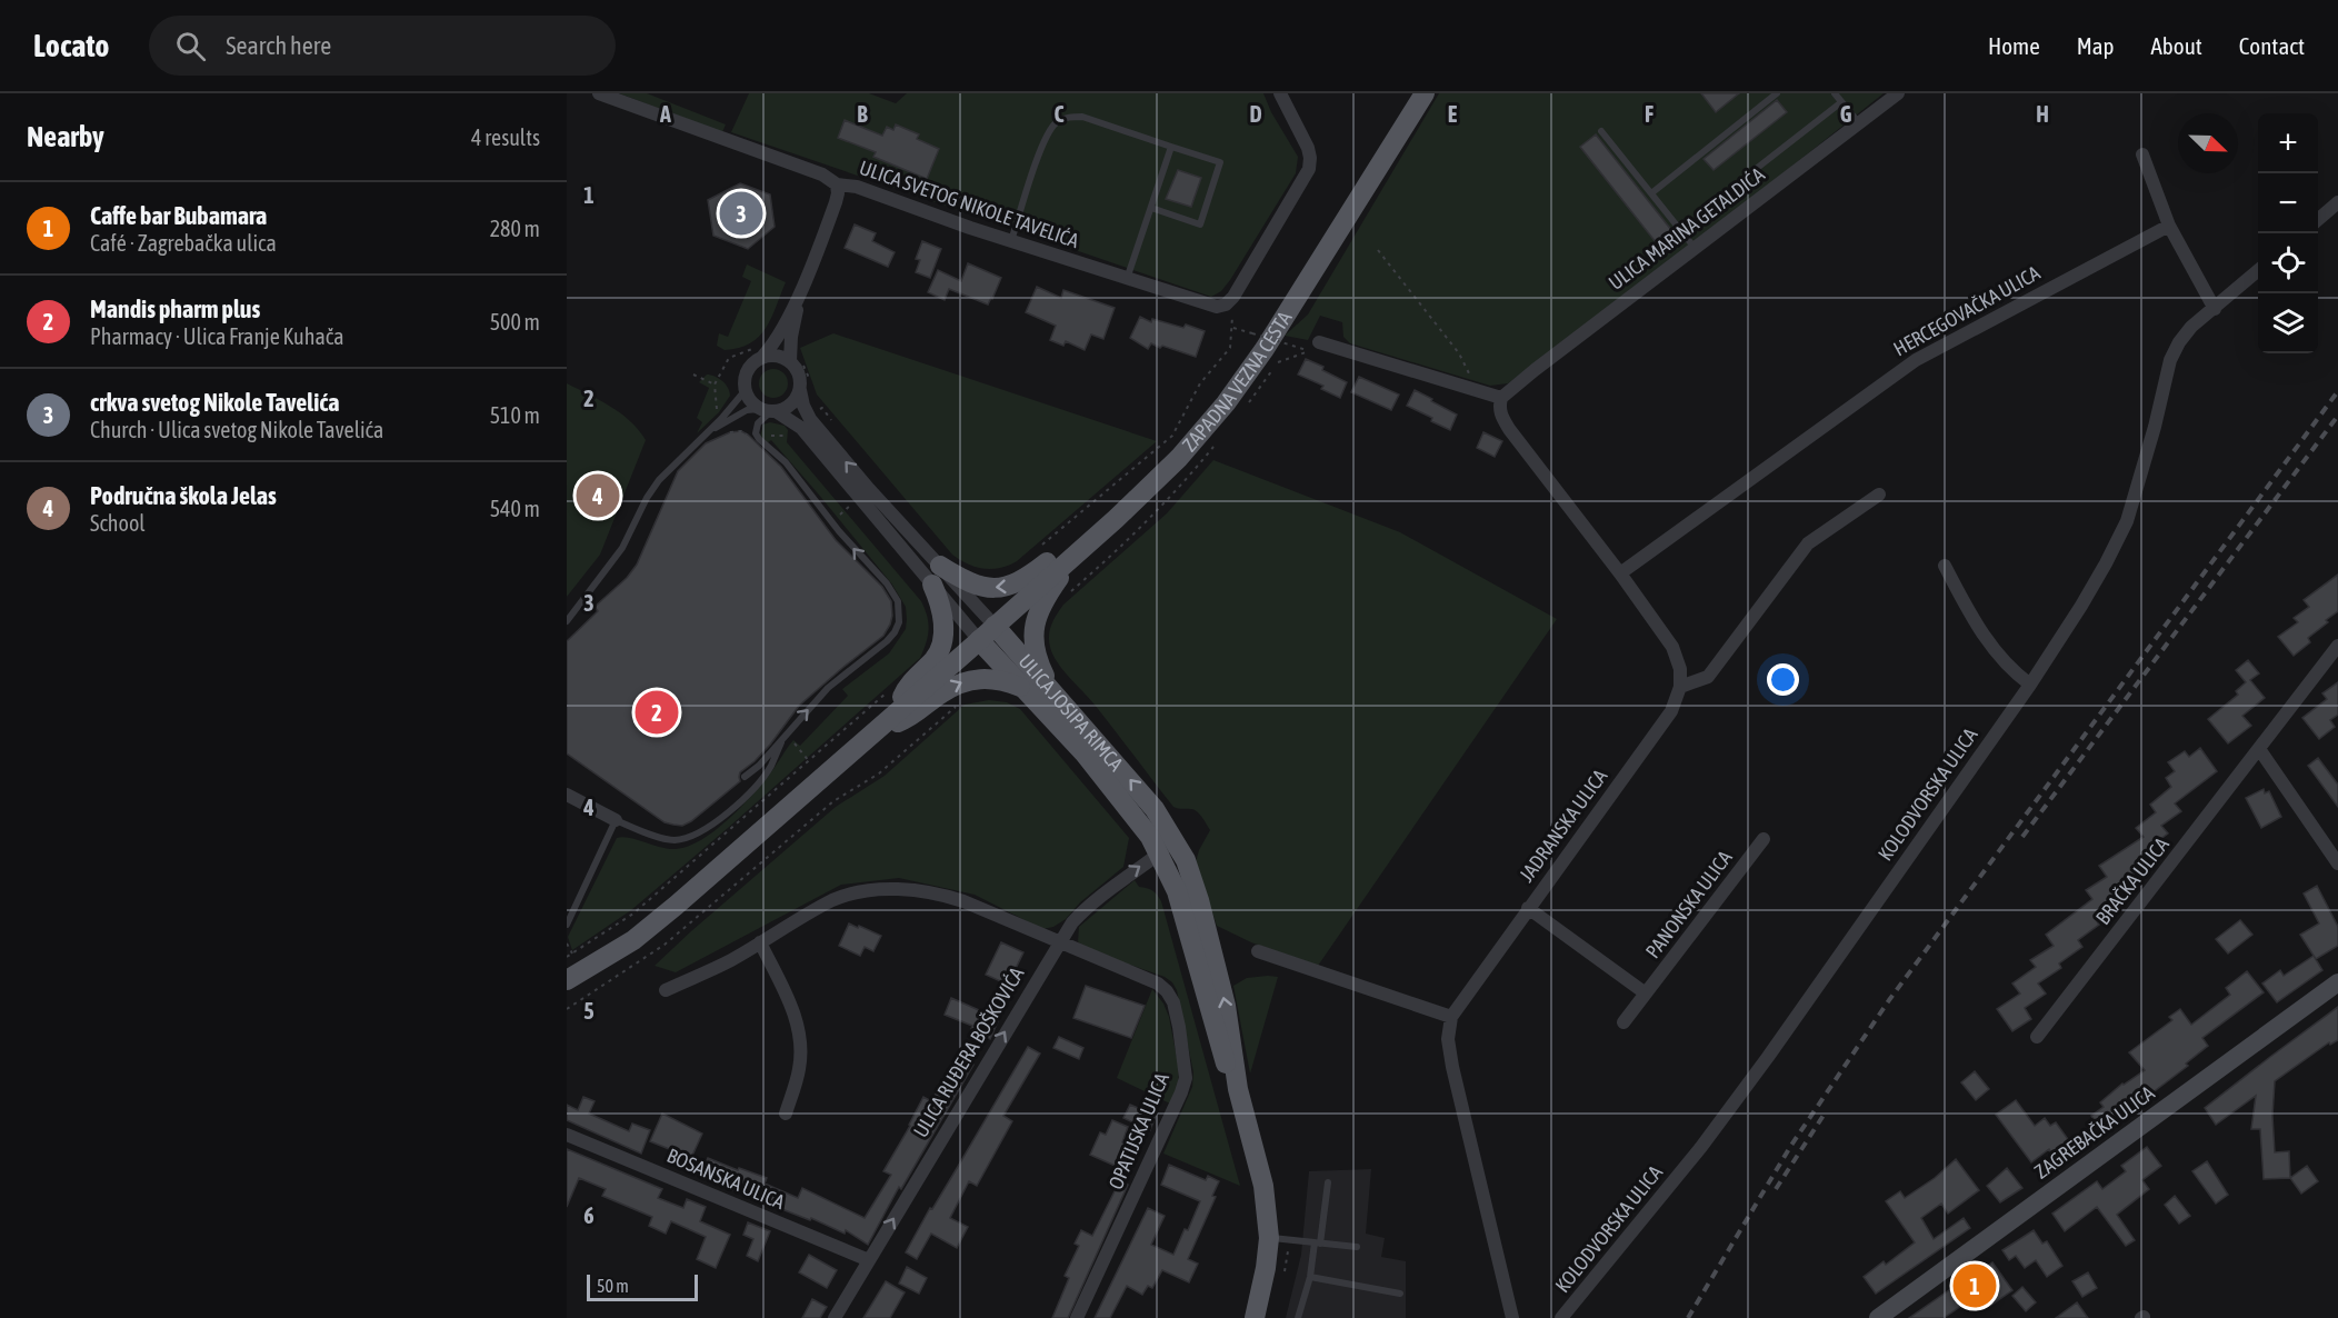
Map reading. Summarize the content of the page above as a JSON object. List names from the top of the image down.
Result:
{
  "streets": {
    "main road": ["ZAPADNA VEZNA CESTA", "ULICA JOSIPA RIMCA", "ZAGREBAČKA ULICA"],
    "street": [
      "ULICA SVETOG NIKOLE TAVELIĆA",
      "ULICA MARINA GETALDIĆA",
      "HERCEGOVAČKA ULICA",
      "KOLODVORSKA ULICA",
      "JADRANSKA ULICA",
      "BRAČKA ULICA",
      "PANONSKA ULICA",
      "ULICA RUĐERA BOŠKOVIĆA",
      "OPATIJSKA ULICA",
      "BOSANSKA ULICA"
    ]
  },
  "crossings": [
    ["ULICA SVETOG NIKOLE TAVELIĆA", "ULICA JOSIPA RIMCA"],
    ["ZAPADNA VEZNA CESTA", "ULICA JOSIPA RIMCA"],
    ["ULICA JOSIPA RIMCA", "ULICA RUĐERA BOŠKOVIĆA"],
    ["ULICA RUĐERA BOŠKOVIĆA", "OPATIJSKA ULICA"],
    ["ULICA RUĐERA BOŠKOVIĆA", "BOSANSKA ULICA"]
  ],
  "one_way": ["ULICA RUĐERA BOŠKOVIĆA"],
  "scale_bar": "50 m",
  "north": "bottom right",
  "page": {
    "header": "Locato",
    "search": "Search here",
    "nav": [
      "Home",
      "Map",
      "About",
      "Contact"
    ],
    "heading": ["Nearby", "4 results"],
    "map_buttons": ["+", "−"],
    "list": [
      {
        "mark": "1",
        "name": "Caffe bar Bubamara",
        "note": "Café · Zagrebačka ulica",
        "value": "280 m"
      },
      {
        "mark": "2",
        "name": "Mandis pharm plus",
        "note": "Pharmacy · Ulica Franje Kuhača",
        "value": "500 m"
      },
      {
        "mark": "3",
        "name": "crkva svetog Nikole Tavelića",
        "note": "Church · Ulica svetog Nikole Tavelića",
        "value": "510 m"
      },
      {
        "mark": "4",
        "name": "Područna škola Jelas",
        "note": "School",
        "value": "540 m"
      }
    ],
    "pins": [
      "3",
      "4",
      "2",
      "1"
    ],
    "scale": "50 m"
  },
  "grid": {
    "columns": [
      "A",
      "B",
      "C",
      "D",
      "E",
      "F",
      "G",
      "H"
    ],
    "rows": [
      "1",
      "2",
      "3",
      "4",
      "5",
      "6"
    ]
  }
}
